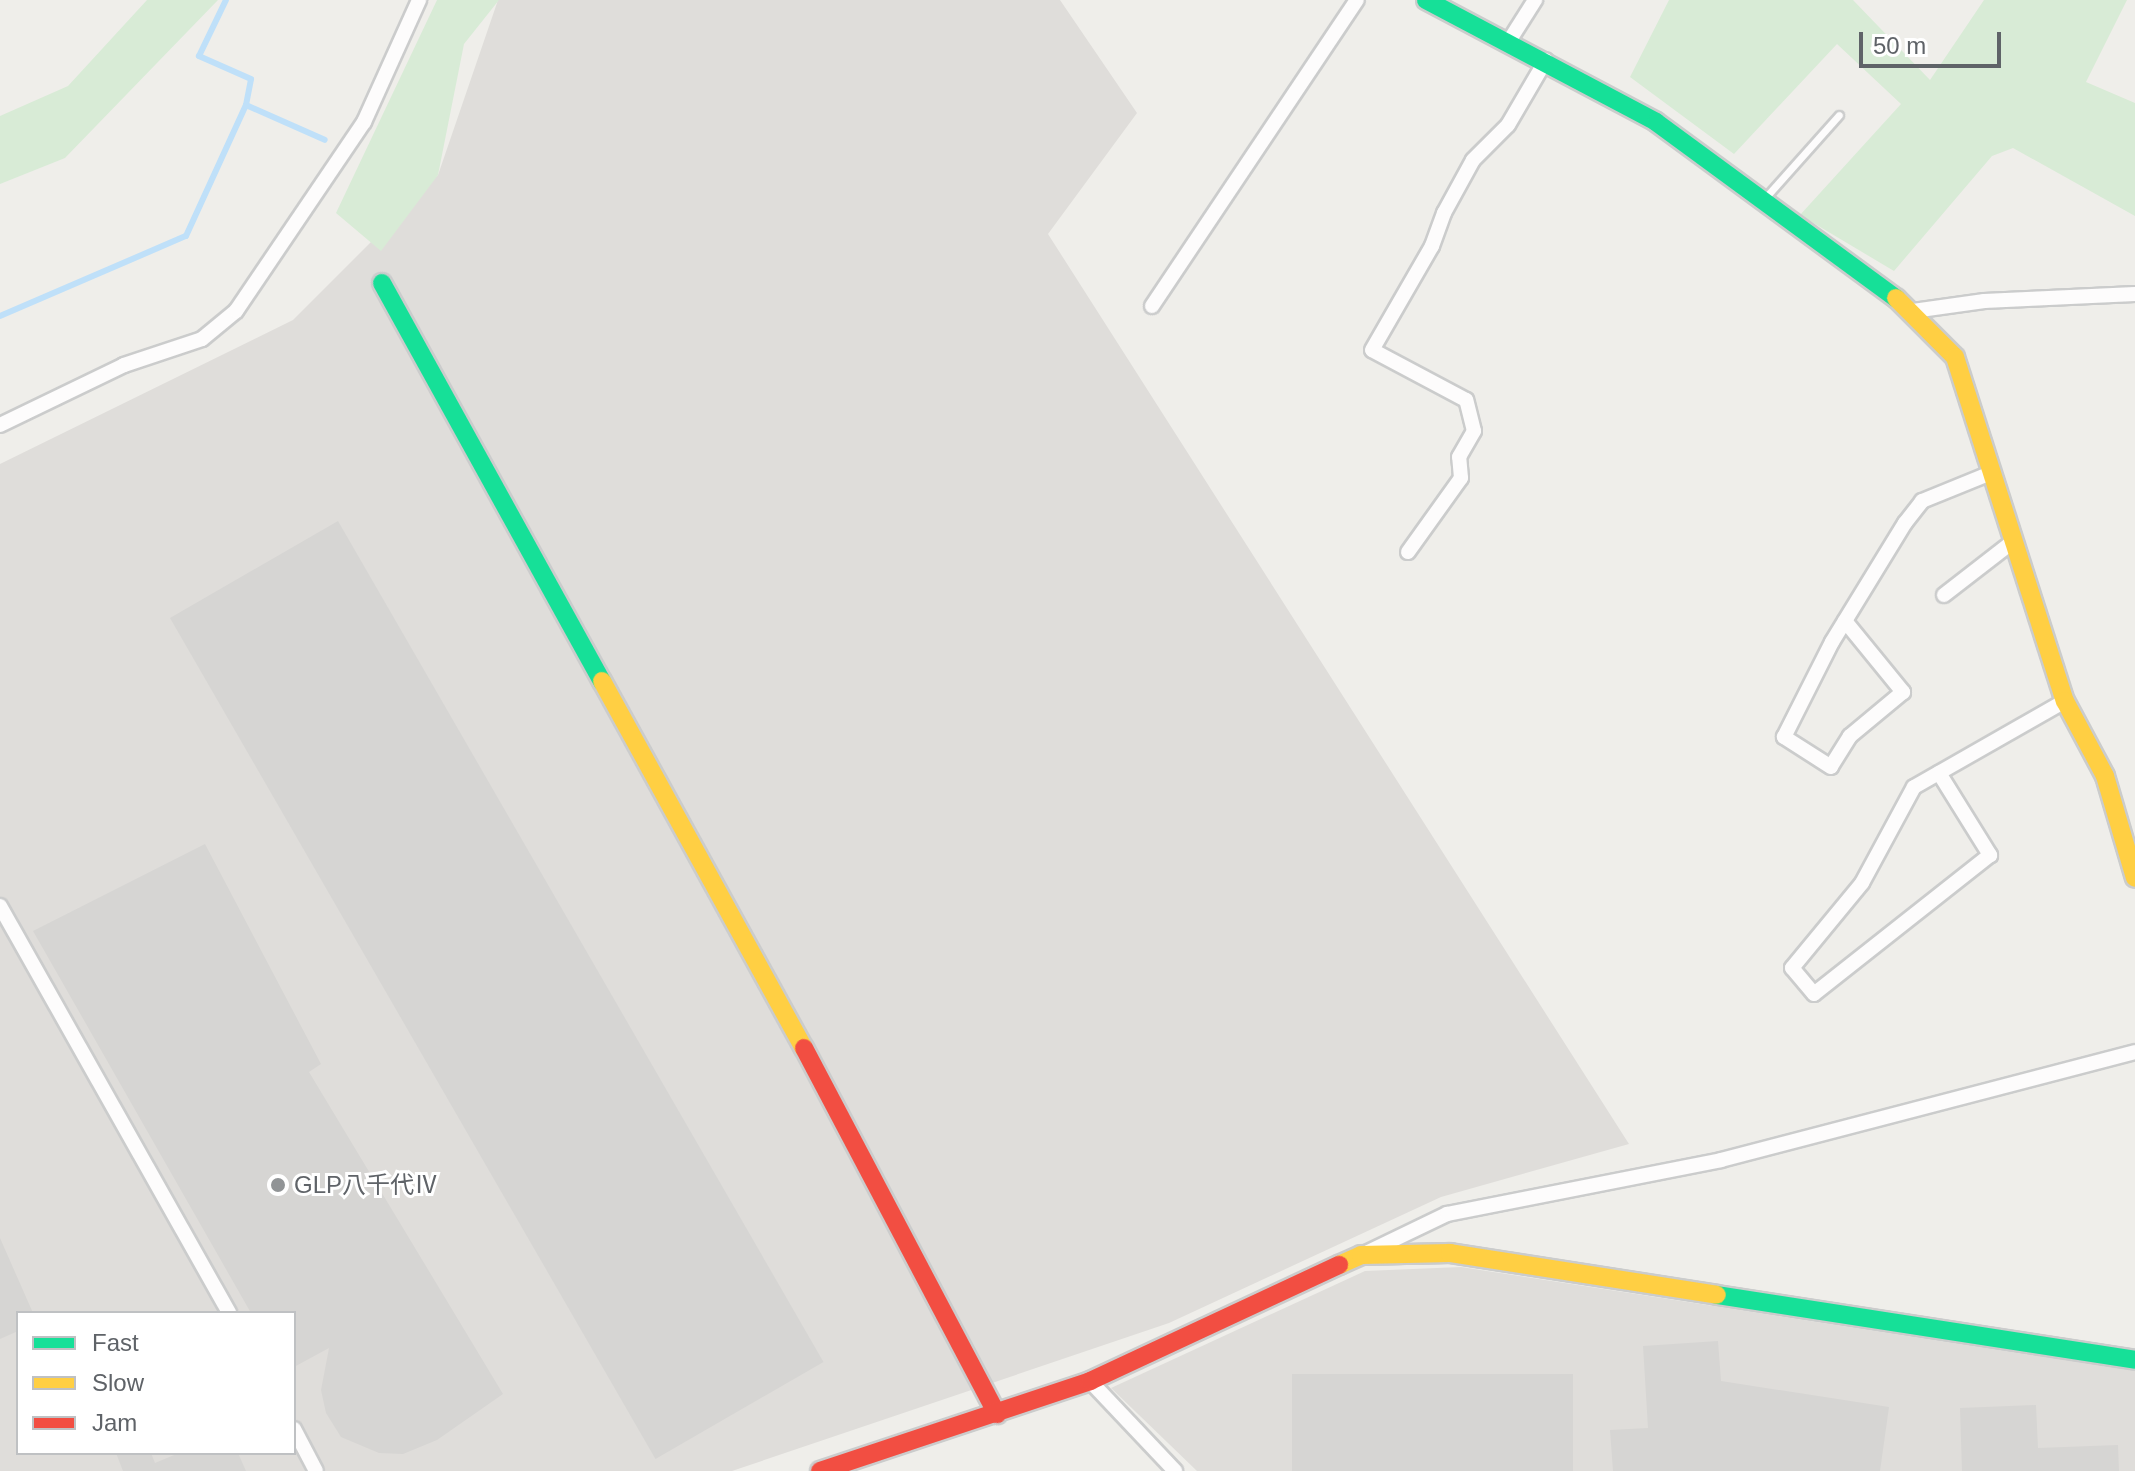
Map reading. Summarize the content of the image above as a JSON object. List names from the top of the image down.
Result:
{
  "places": ["GLP八千代Ⅳ"],
  "legend": ["Fast", "Slow", "Jam"],
  "scale_bar": "50 m"
}
